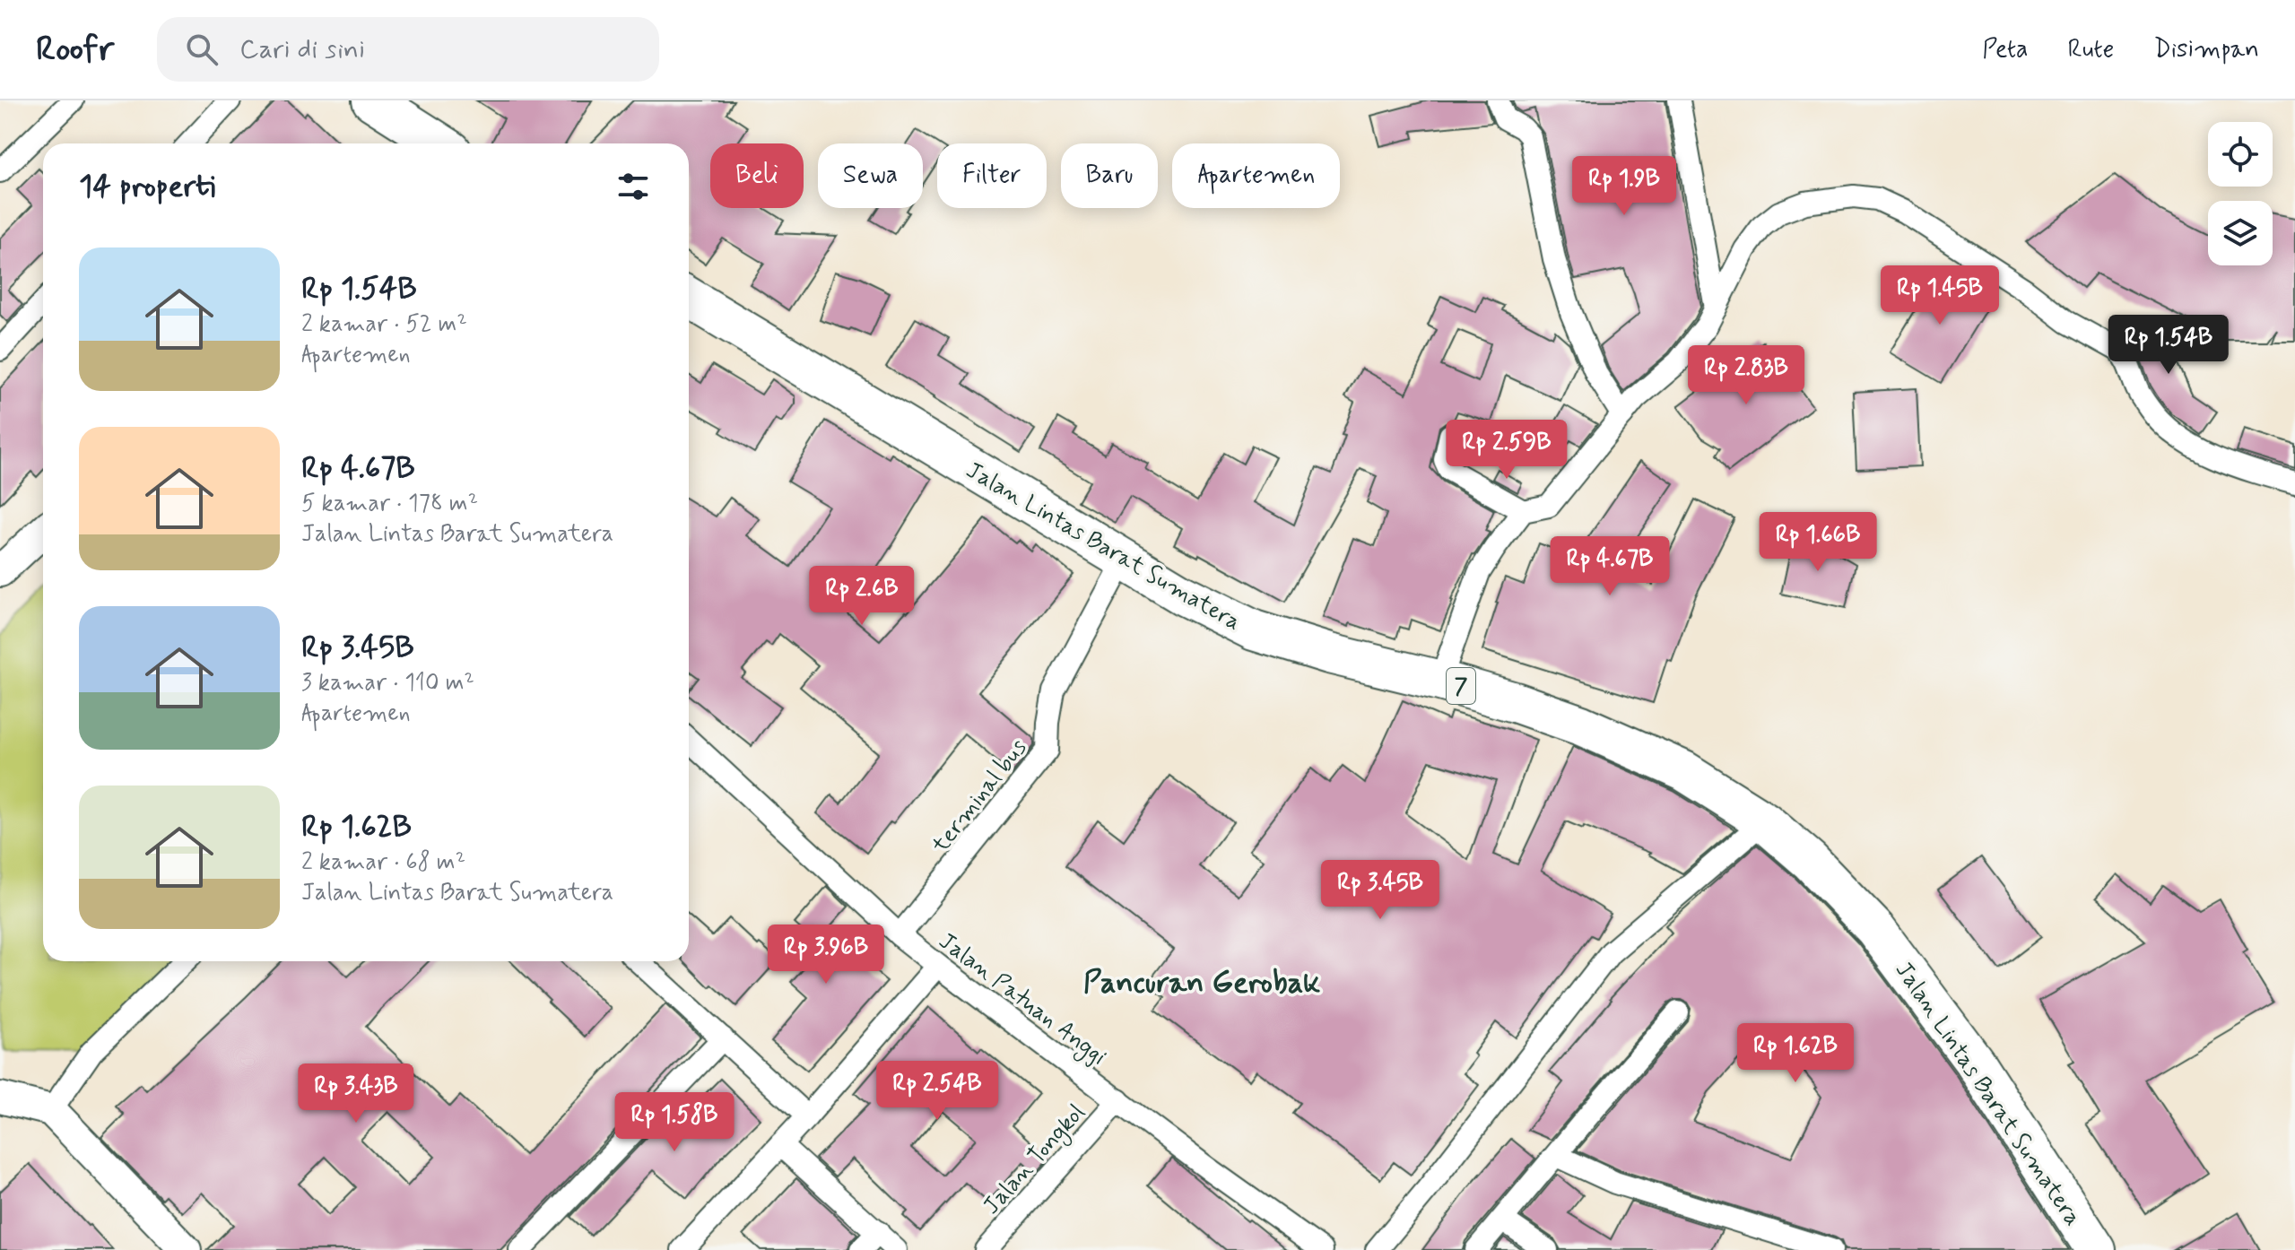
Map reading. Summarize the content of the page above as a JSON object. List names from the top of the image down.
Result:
{
  "streets": {
    "highway": ["Jalan Lintas Barat Sumatera", "7"],
    "street": ["terminal bus", "Jalan Patuan Anggi", "Jalan Tongkol"]
  },
  "crossings": [
    ["Jalan Lintas Barat Sumatera", "terminal bus"],
    ["terminal bus", "Jalan Patuan Anggi"],
    ["Jalan Patuan Anggi", "Jalan Tongkol"]
  ],
  "districts": ["Pancuran Gerobak"],
  "page": {
    "header": "Roofr",
    "search": "Cari di sini",
    "nav": ["Peta", "Rute", "Disimpan"],
    "chip": [
      "Beli",
      "Sewa",
      "Filter",
      "Baru",
      "Apartemen"
    ],
    "heading": "14 properti",
    "price": [
      "Rp 1.9B",
      "Rp 1.45B",
      "Rp 1.54B",
      "Rp 2.83B",
      "Rp 2.59B",
      "Rp 1.66B",
      "Rp 4.67B",
      "Rp 2.6B",
      "Rp 3.45B",
      "Rp 3.96B",
      "Rp 1.62B",
      "Rp 2.54B",
      "Rp 3.43B",
      "Rp 1.58B"
    ],
    "list": [
      {
        "name": "Rp 1.54B",
        "note": "2 kamar · 52 m² · Apartemen"
      },
      {
        "name": "Rp 4.67B",
        "note": "5 kamar · 178 m² · Jalan Lintas Barat Sumatera"
      },
      {
        "name": "Rp 3.45B",
        "note": "3 kamar · 110 m² · Apartemen"
      },
      {
        "name": "Rp 1.62B",
        "note": "2 kamar · 68 m² · Jalan Lintas Barat Sumatera"
      }
    ]
  }
}
